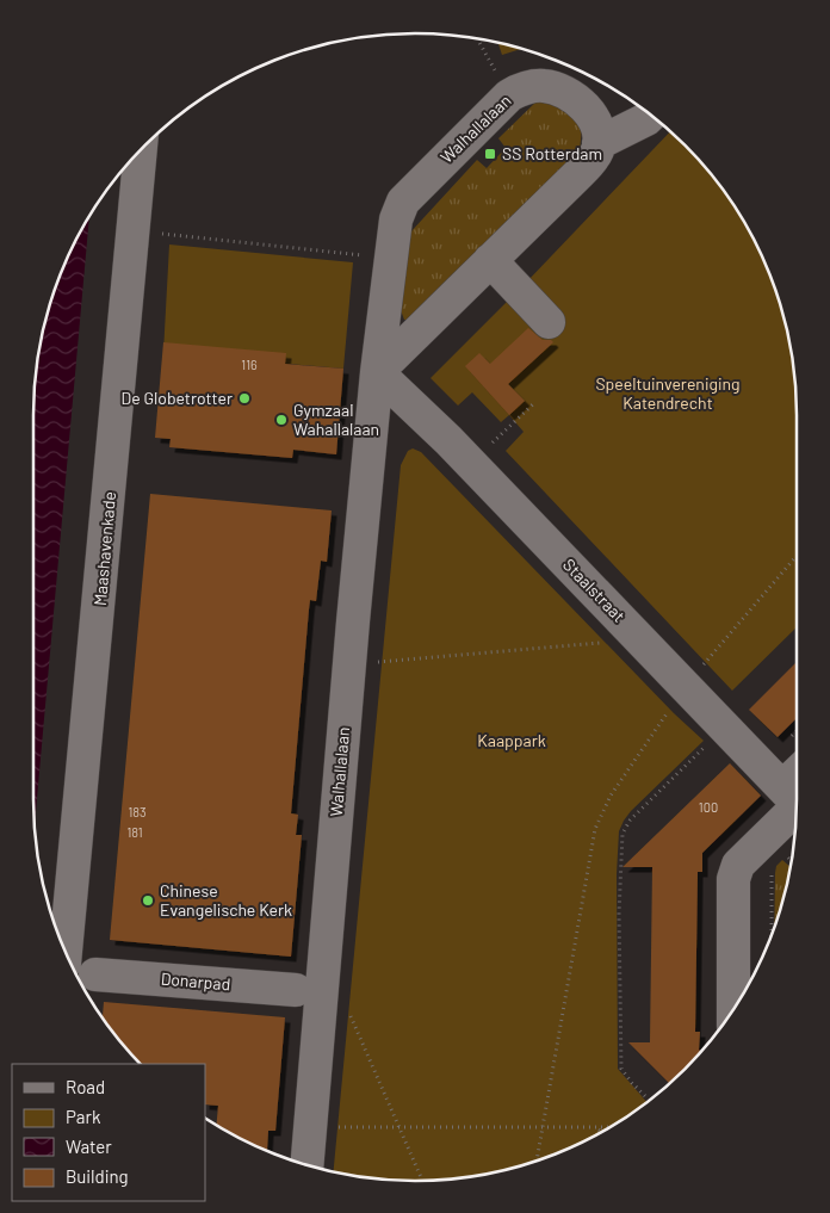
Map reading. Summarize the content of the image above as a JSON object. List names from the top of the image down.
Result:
{
  "streets": {
    "street": [
      "Walhallalaan",
      "Maashavenkade",
      "Staalstraat",
      "Donarpad"
    ]
  },
  "crossings": [
    ["Walhallalaan", "Staalstraat"],
    ["Walhallalaan", "Donarpad"]
  ],
  "parks": ["Speeltuinvereniging Katendrecht", "Kaappark"],
  "places": {
    "transit": ["SS Rotterdam"],
    "other": ["De Globetrotter", "Gymzaal Wahallalaan", "Chinese Evangelische Kerk"]
  },
  "house_numbers": [
    "116",
    "100",
    "183",
    "181"
  ],
  "legend": [
    "Road",
    "Park",
    "Water",
    "Building"
  ]
}
